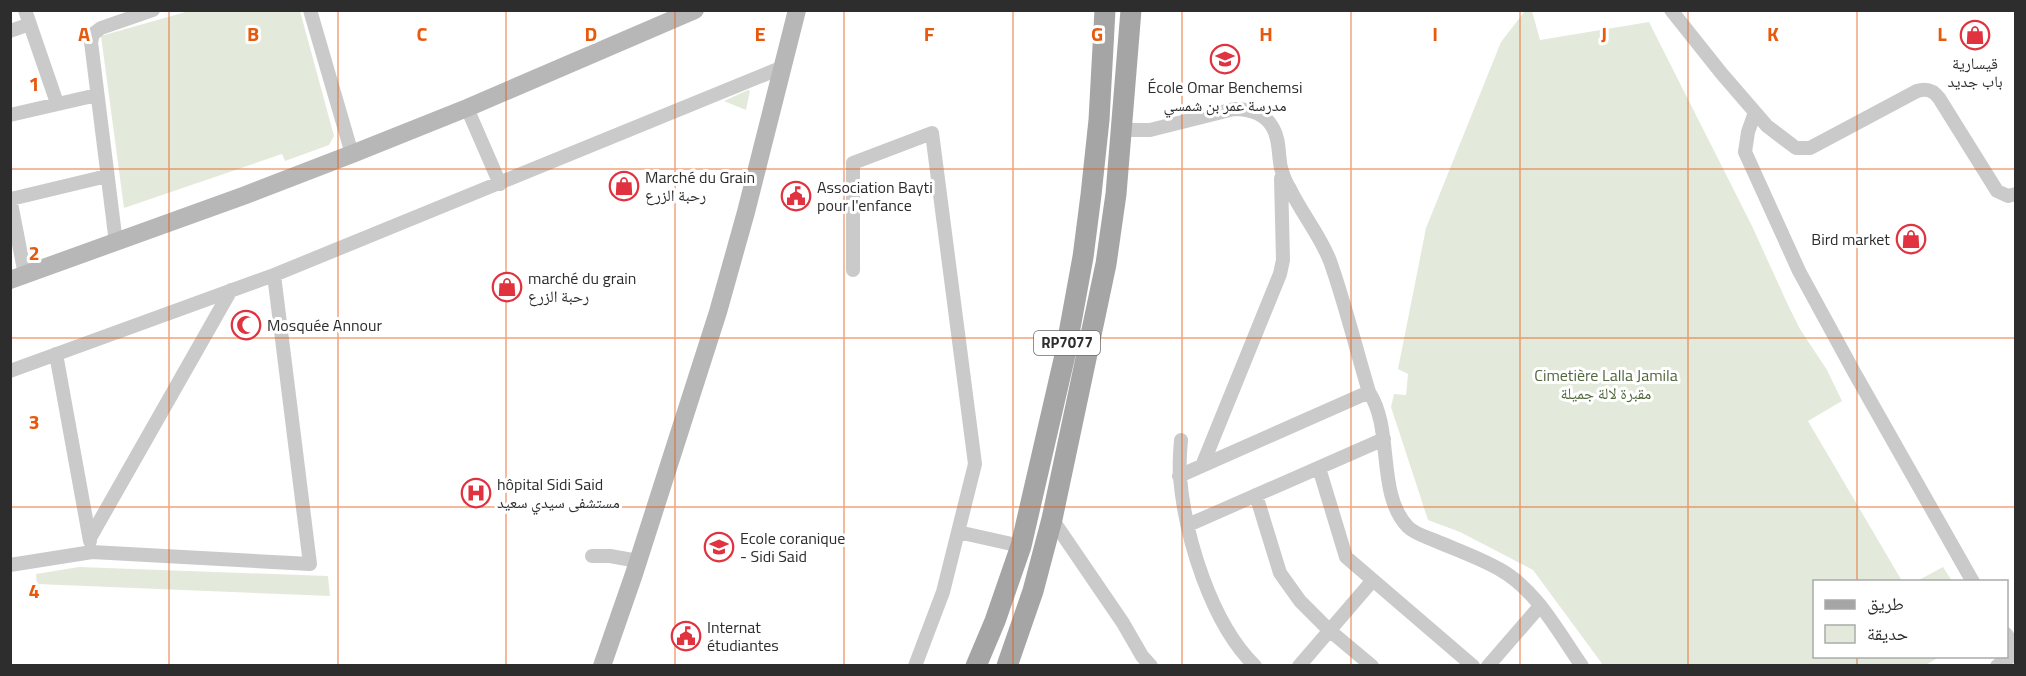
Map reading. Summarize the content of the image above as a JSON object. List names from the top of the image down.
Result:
{
  "streets": {
    "main road": ["RP7077"]
  },
  "parks": ["Cimetière Lalla Jamila مقبرة لالة جميلة"],
  "places": {
    "shop": [
      "قيسارية باب جديد",
      "Marché du Grain رحبة الزرع",
      "Bird market",
      "marché du grain رحبة الزرع"
    ],
    "school or university": ["École Omar Benchemsi مدرسة عمر بن شمسي", "Ecole coranique - Sidi Said"],
    "public building": ["Association Bayti pour l'enfance", "Internat étudiantes"],
    "mosque": ["Mosquée Annour"],
    "hospital": ["hôpital Sidi Said مستشفى سيدي سعيد"]
  },
  "legend": ["طريق", "حديقة"],
  "grid": {
    "columns": [
      "A",
      "B",
      "C",
      "D",
      "E",
      "F",
      "G",
      "H",
      "I",
      "J",
      "K",
      "L"
    ],
    "rows": [
      "1",
      "2",
      "3",
      "4"
    ]
  }
}
